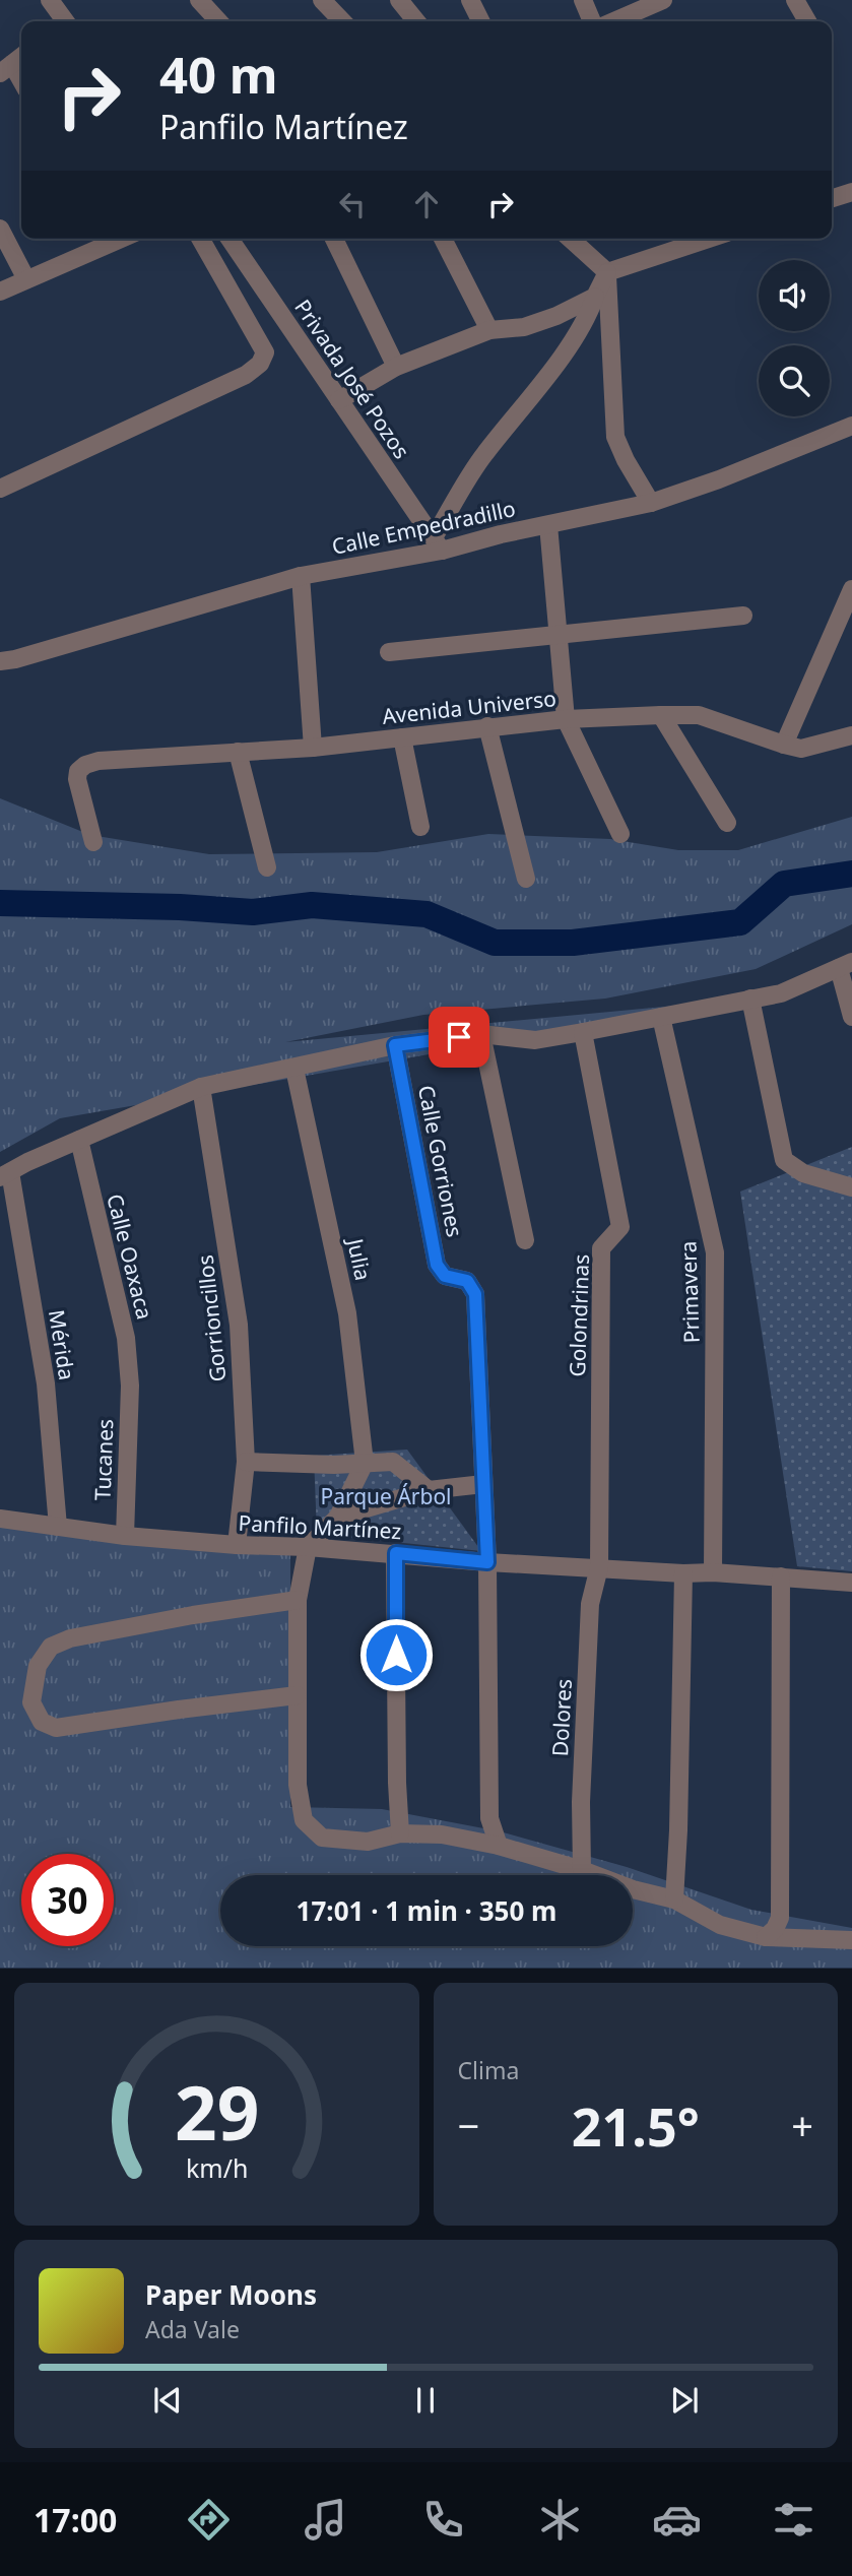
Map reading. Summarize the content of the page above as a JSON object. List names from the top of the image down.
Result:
{
  "streets": {
    "street": [
      "Privada José Pozos",
      "Calle Empedradillo",
      "Avenida Universo",
      "Calle Gorriones",
      "Calle Oaxaca",
      "Julia",
      "Primavera",
      "Golondrinas",
      "Gorrioncillos",
      "Mérida",
      "Tucanes",
      "Panfilo Martínez",
      "Dolores"
    ]
  },
  "crossings": [
    ["Privada José Pozos", "Calle Empedradillo"],
    ["Calle Gorriones", "Panfilo Martínez"],
    ["Calle Oaxaca", "Tucanes"],
    ["Primavera", "Panfilo Martínez"],
    ["Golondrinas", "Panfilo Martínez"],
    ["Golondrinas", "Dolores"],
    ["Gorrioncillos", "Panfilo Martínez"],
    ["Mérida", "Panfilo Martínez"],
    ["Tucanes", "Panfilo Martínez"],
    ["Panfilo Martínez", "Dolores"]
  ],
  "parks": ["Parque Árbol"],
  "page": {
    "turn": ["40 m", "Panfilo Martínez"],
    "limit": "30",
    "trip": "17:01 · 1 min · 350 m",
    "tile": "Clima",
    "heat": ["−", "21.5°", "+"],
    "song": ["Paper Moons", "Ada Vale"],
    "tabs": "17:00",
    "gauge": ["29", "km/h"]
  }
}
